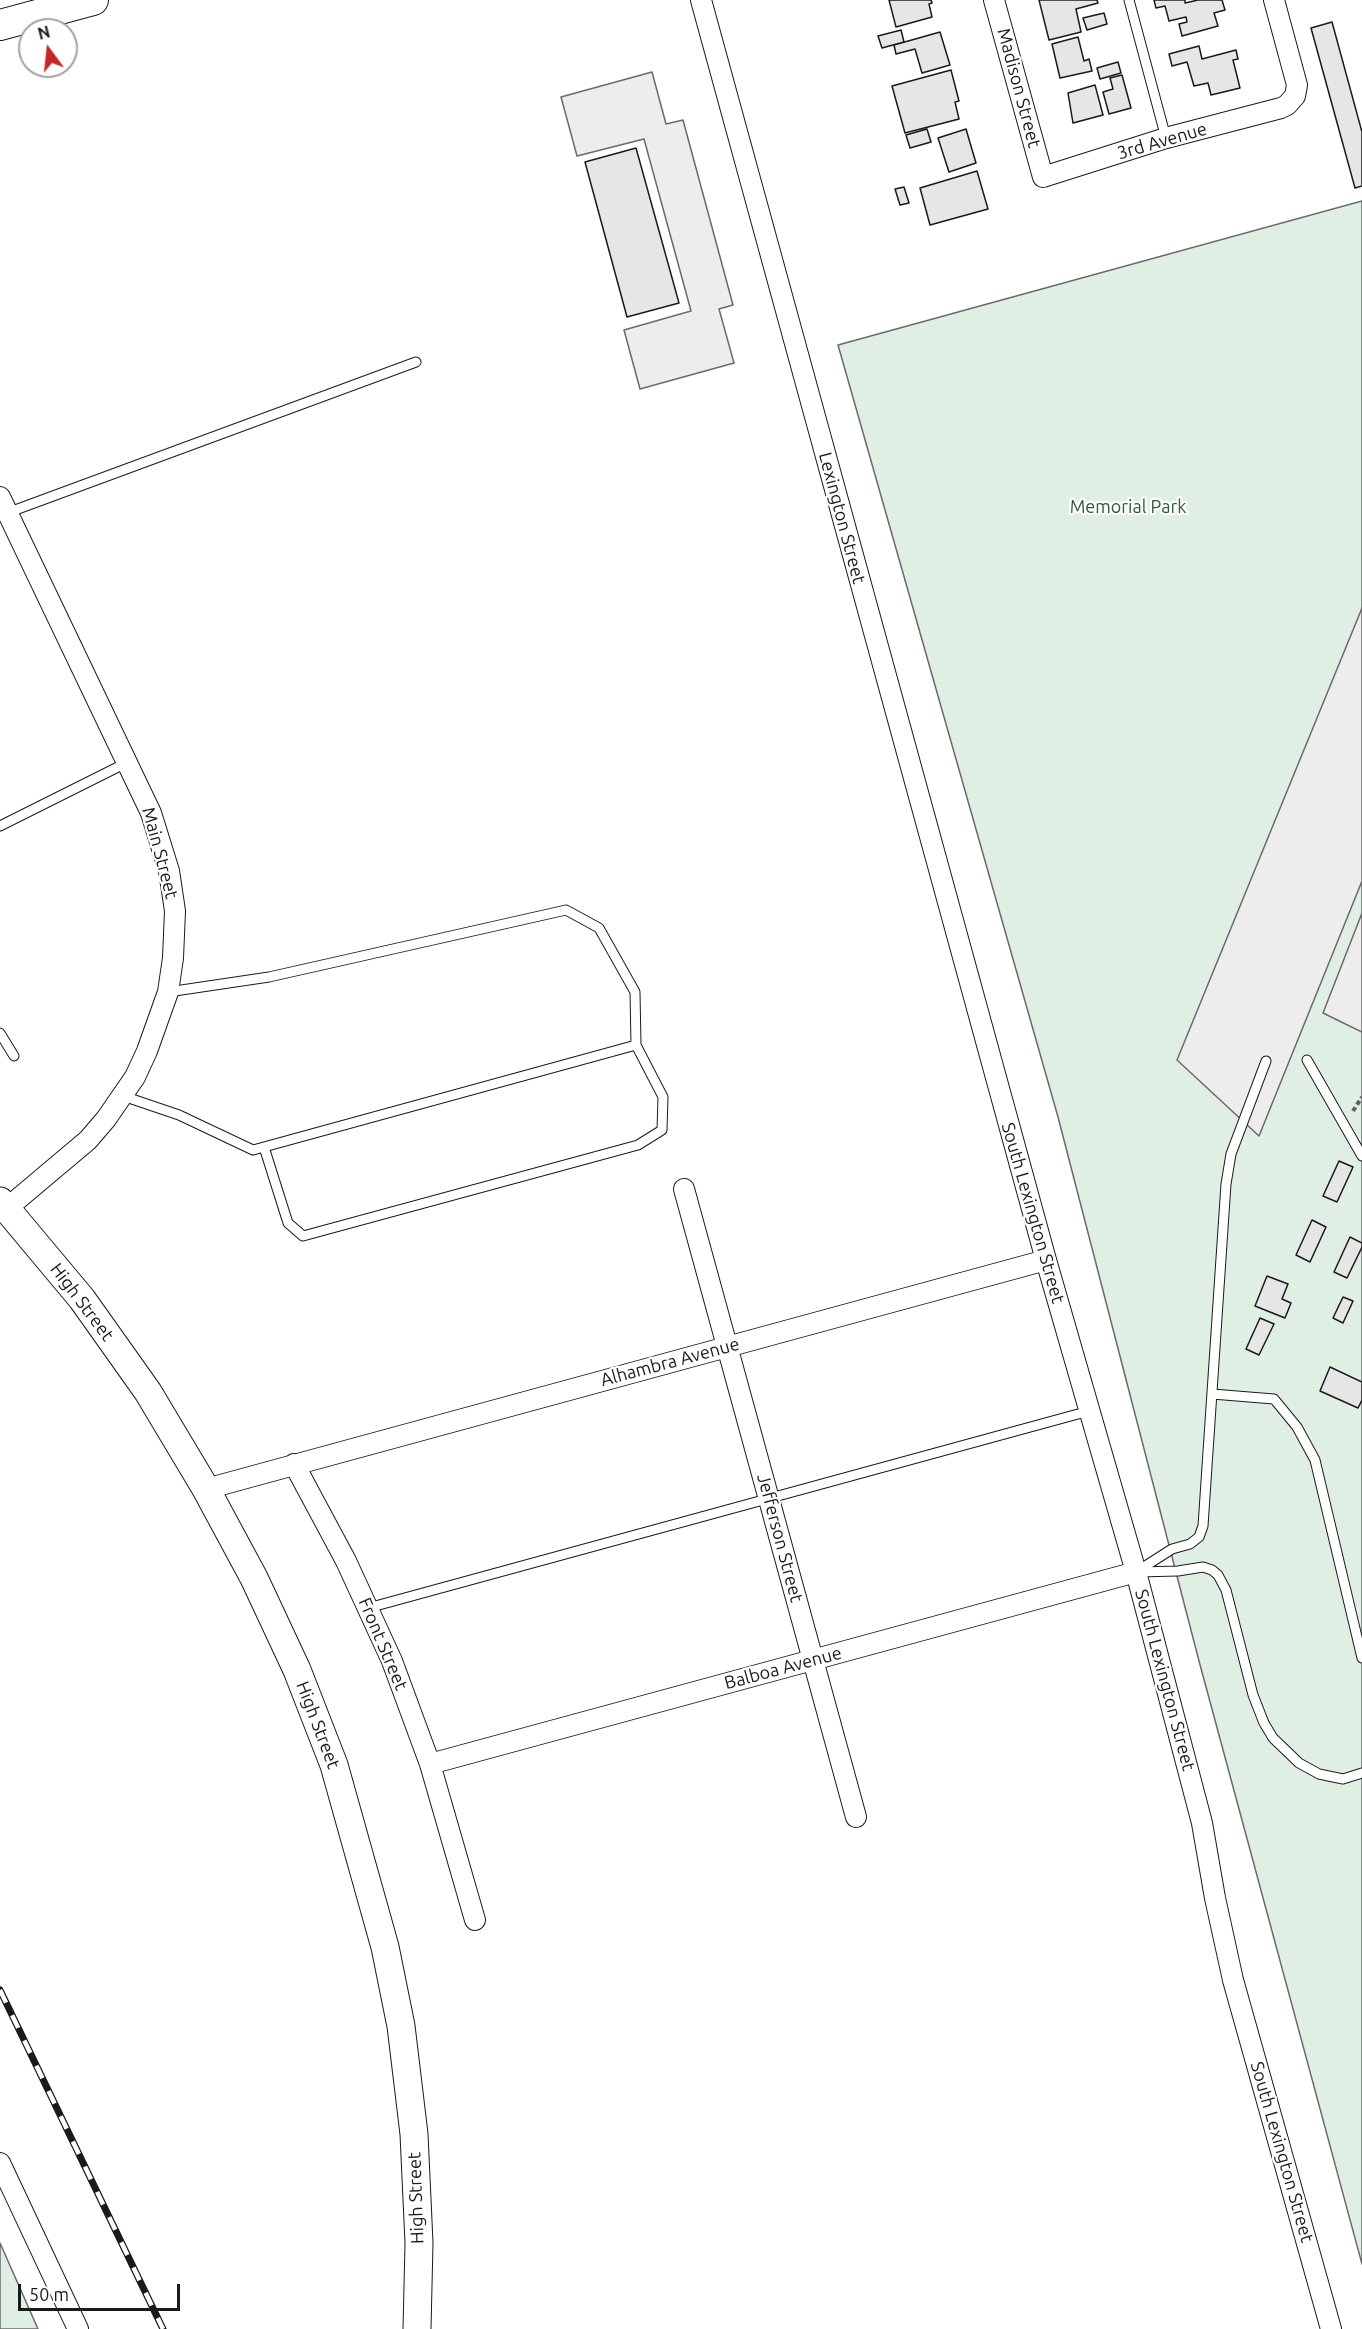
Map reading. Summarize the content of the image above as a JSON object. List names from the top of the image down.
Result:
{
  "streets": {
    "main road": ["High Street"],
    "street": [
      "Madison Street",
      "3rd Avenue",
      "Lexington Street",
      "Main Street",
      "South Lexington Street",
      "Alhambra Avenue",
      "Jefferson Street",
      "Front Street",
      "Balboa Avenue"
    ]
  },
  "crossings": [
    ["Madison Street", "3rd Avenue"],
    ["Lexington Street", "South Lexington Street"],
    ["Main Street", "High Street"],
    ["South Lexington Street", "Alhambra Avenue"],
    ["South Lexington Street", "Balboa Avenue"],
    ["Alhambra Avenue", "Jefferson Street"],
    ["Alhambra Avenue", "Front Street"],
    ["Jefferson Street", "Balboa Avenue"],
    ["Front Street", "Balboa Avenue"]
  ],
  "parks": ["Memorial Park"],
  "scale_bar": "50 m",
  "north": "top"
}
